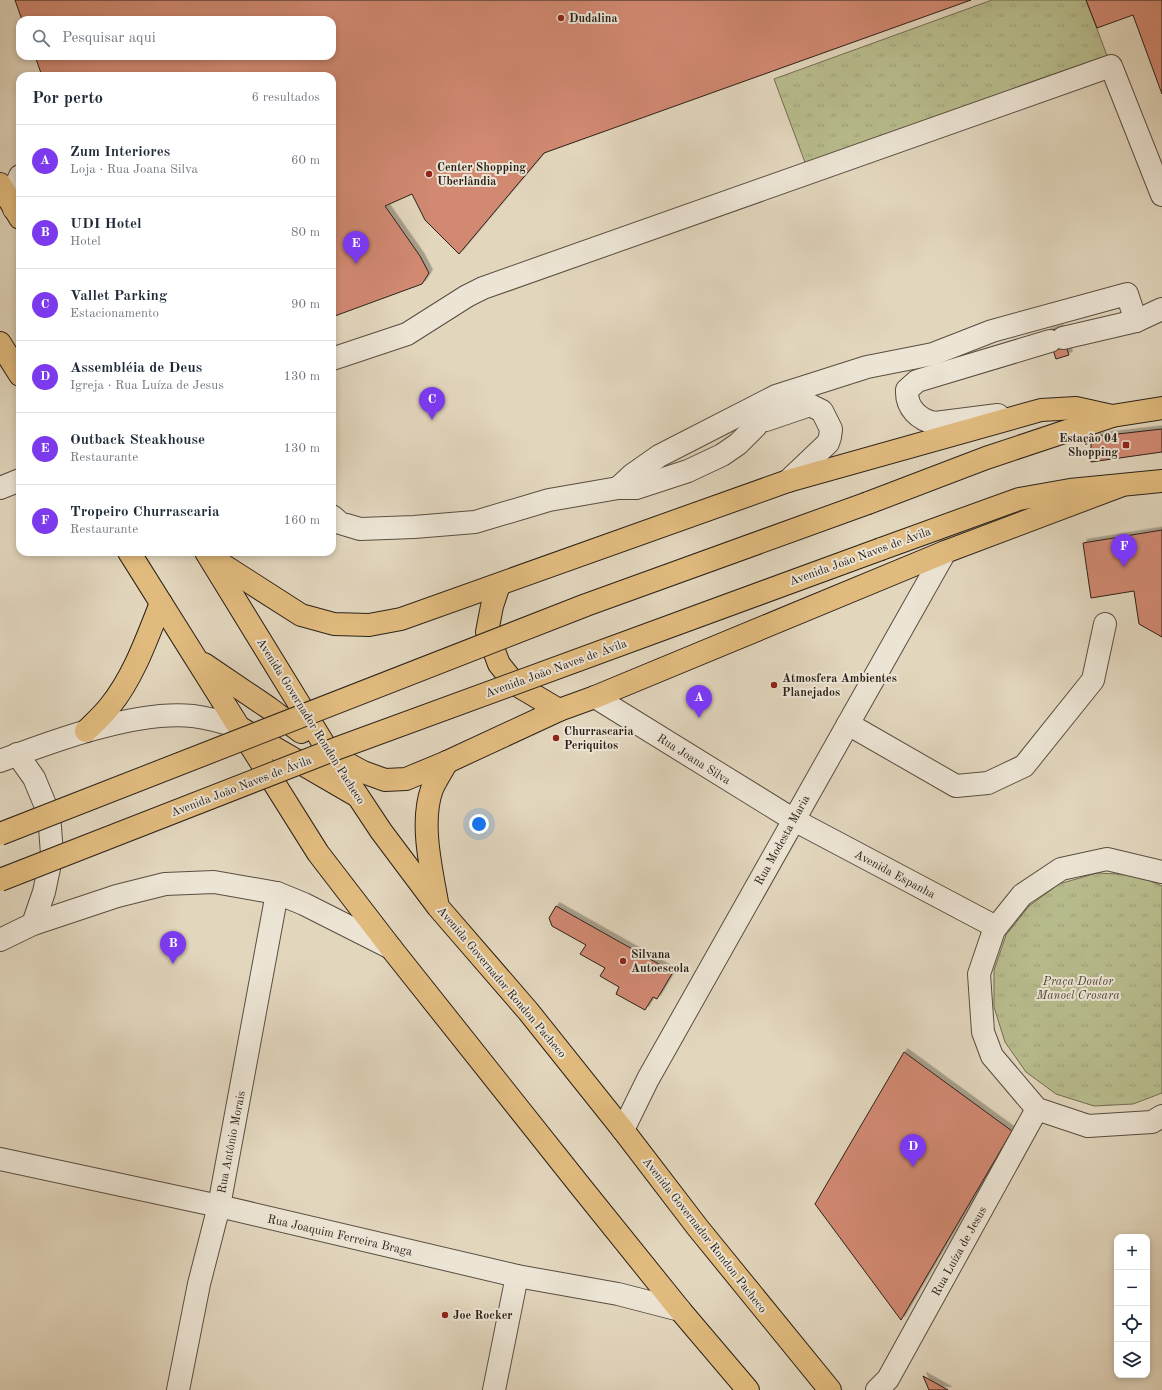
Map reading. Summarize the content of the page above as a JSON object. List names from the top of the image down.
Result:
{
  "streets": {
    "main road": ["Avenida João Naves de Ávila", "Avenida Governador Rondon Pacheco"],
    "street": [
      "Rua Joana Silva",
      "Rua Modesta Maria",
      "Avenida Espanha",
      "Rua Antônio Morais",
      "Rua Joaquim Ferreira Braga",
      "Rua Luíza de Jesus"
    ]
  },
  "crossings": [
    ["Avenida João Naves de Ávila", "Avenida Governador Rondon Pacheco"],
    ["Avenida João Naves de Ávila", "Rua Joana Silva"],
    ["Avenida João Naves de Ávila", "Rua Modesta Maria"],
    ["Avenida Governador Rondon Pacheco", "Rua Modesta Maria"],
    ["Rua Joana Silva", "Rua Modesta Maria"],
    ["Rua Joana Silva", "Avenida Espanha"],
    ["Rua Modesta Maria", "Avenida Espanha"],
    ["Rua Antônio Morais", "Rua Joaquim Ferreira Braga"]
  ],
  "parks": ["Praça Doutor Manoel Crosara"],
  "places": {
    "other": [
      "Dudalina",
      "Center Shopping Uberlândia",
      "Atmosfera Ambientes Planejados",
      "Churrascaria Periquitos",
      "Silvana Autoescola",
      "Joe Rocker"
    ],
    "transit": ["Estação 04 Shopping"]
  },
  "page": {
    "search": "Pesquisar aqui",
    "heading": ["Por perto", "6 resultados"],
    "list": [
      {
        "mark": "A",
        "name": "Zum Interiores",
        "note": "Loja · Rua Joana Silva",
        "value": "60 m"
      },
      {
        "mark": "B",
        "name": "UDI Hotel",
        "note": "Hotel",
        "value": "80 m"
      },
      {
        "mark": "C",
        "name": "Vallet Parking",
        "note": "Estacionamento",
        "value": "90 m"
      },
      {
        "mark": "D",
        "name": "Assembléia de Deus",
        "note": "Igreja · Rua Luíza de Jesus",
        "value": "130 m"
      },
      {
        "mark": "E",
        "name": "Outback Steakhouse",
        "note": "Restaurante",
        "value": "130 m"
      },
      {
        "mark": "F",
        "name": "Tropeiro Churrascaria",
        "note": "Restaurante",
        "value": "160 m"
      }
    ],
    "pins": [
      "E",
      "C",
      "F",
      "A",
      "B",
      "D"
    ],
    "map_buttons": ["+", "−"]
  }
}
